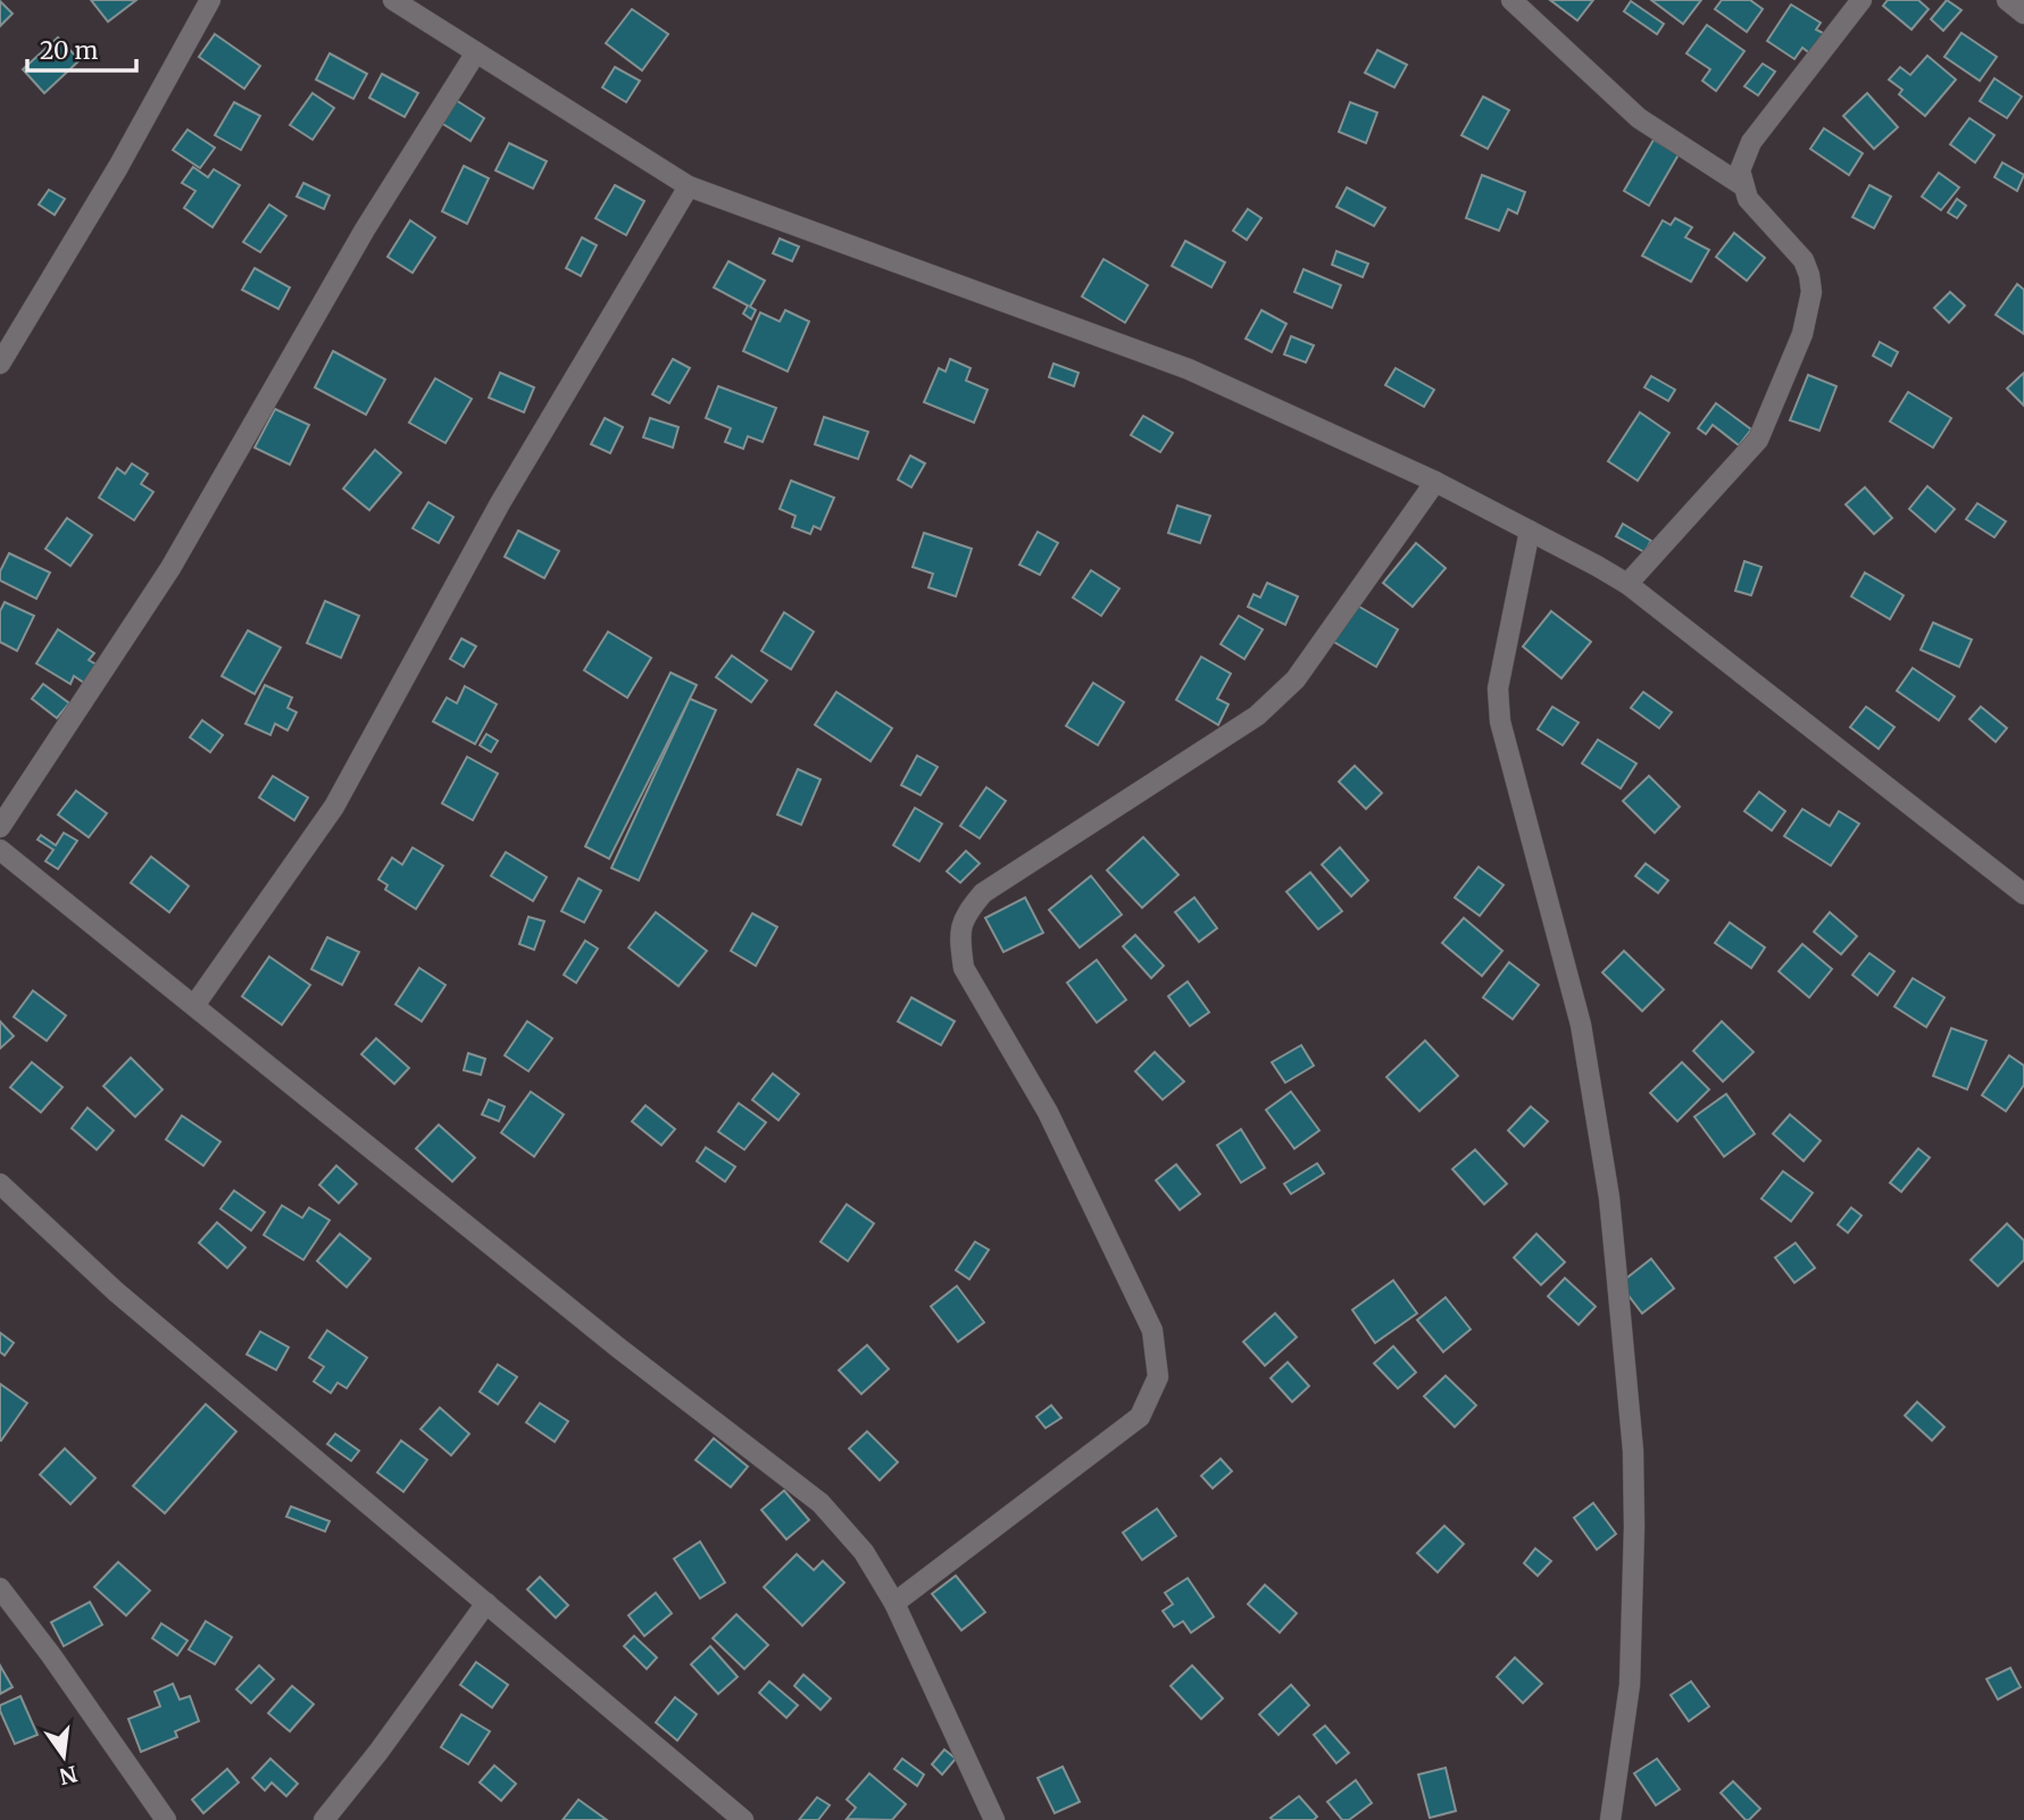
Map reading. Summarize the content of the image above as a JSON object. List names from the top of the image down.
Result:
{
  "scale_bar": "20 m",
  "north": "bottom"
}
